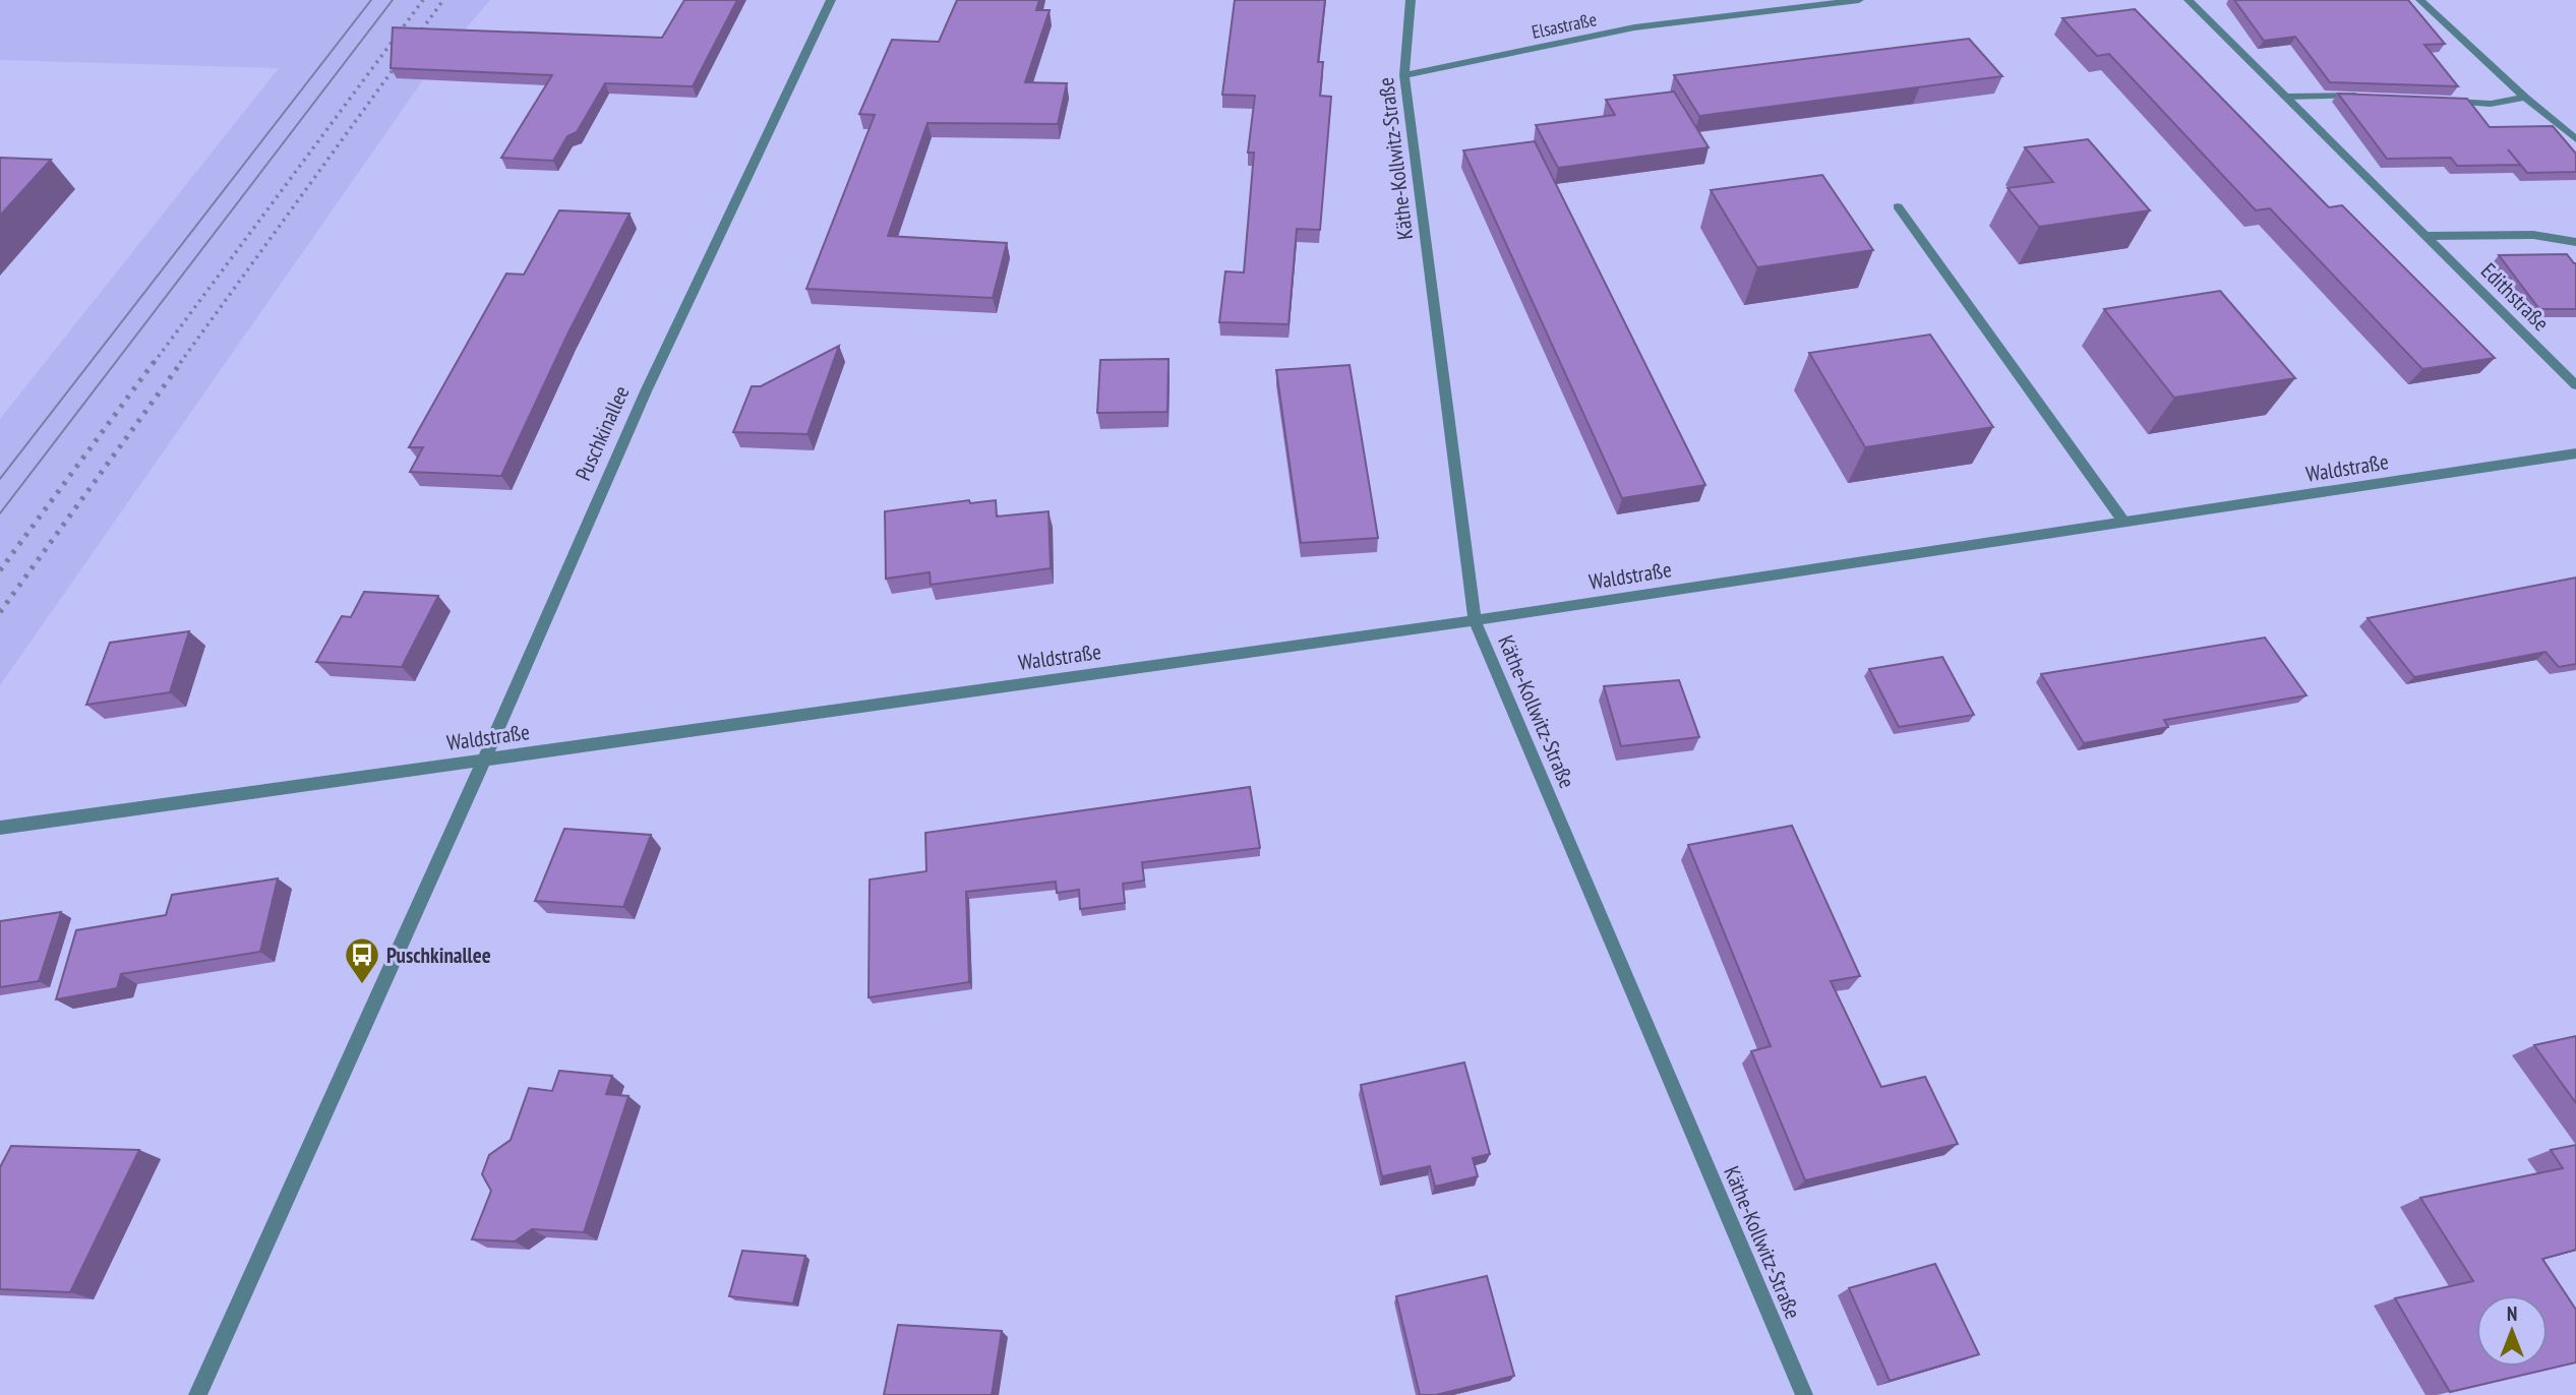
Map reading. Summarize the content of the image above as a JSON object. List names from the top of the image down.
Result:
{
  "streets": {
    "street": [
      "Elsastraße",
      "Käthe-Kollwitz-Straße",
      "Edithstraße",
      "Puschkinallee",
      "Waldstraße"
    ]
  },
  "crossings": [
    ["Elsastraße", "Käthe-Kollwitz-Straße"],
    ["Käthe-Kollwitz-Straße", "Waldstraße"],
    ["Puschkinallee", "Waldstraße"]
  ],
  "places": {
    "bus stop": ["Puschkinallee"]
  },
  "north": "top"
}
